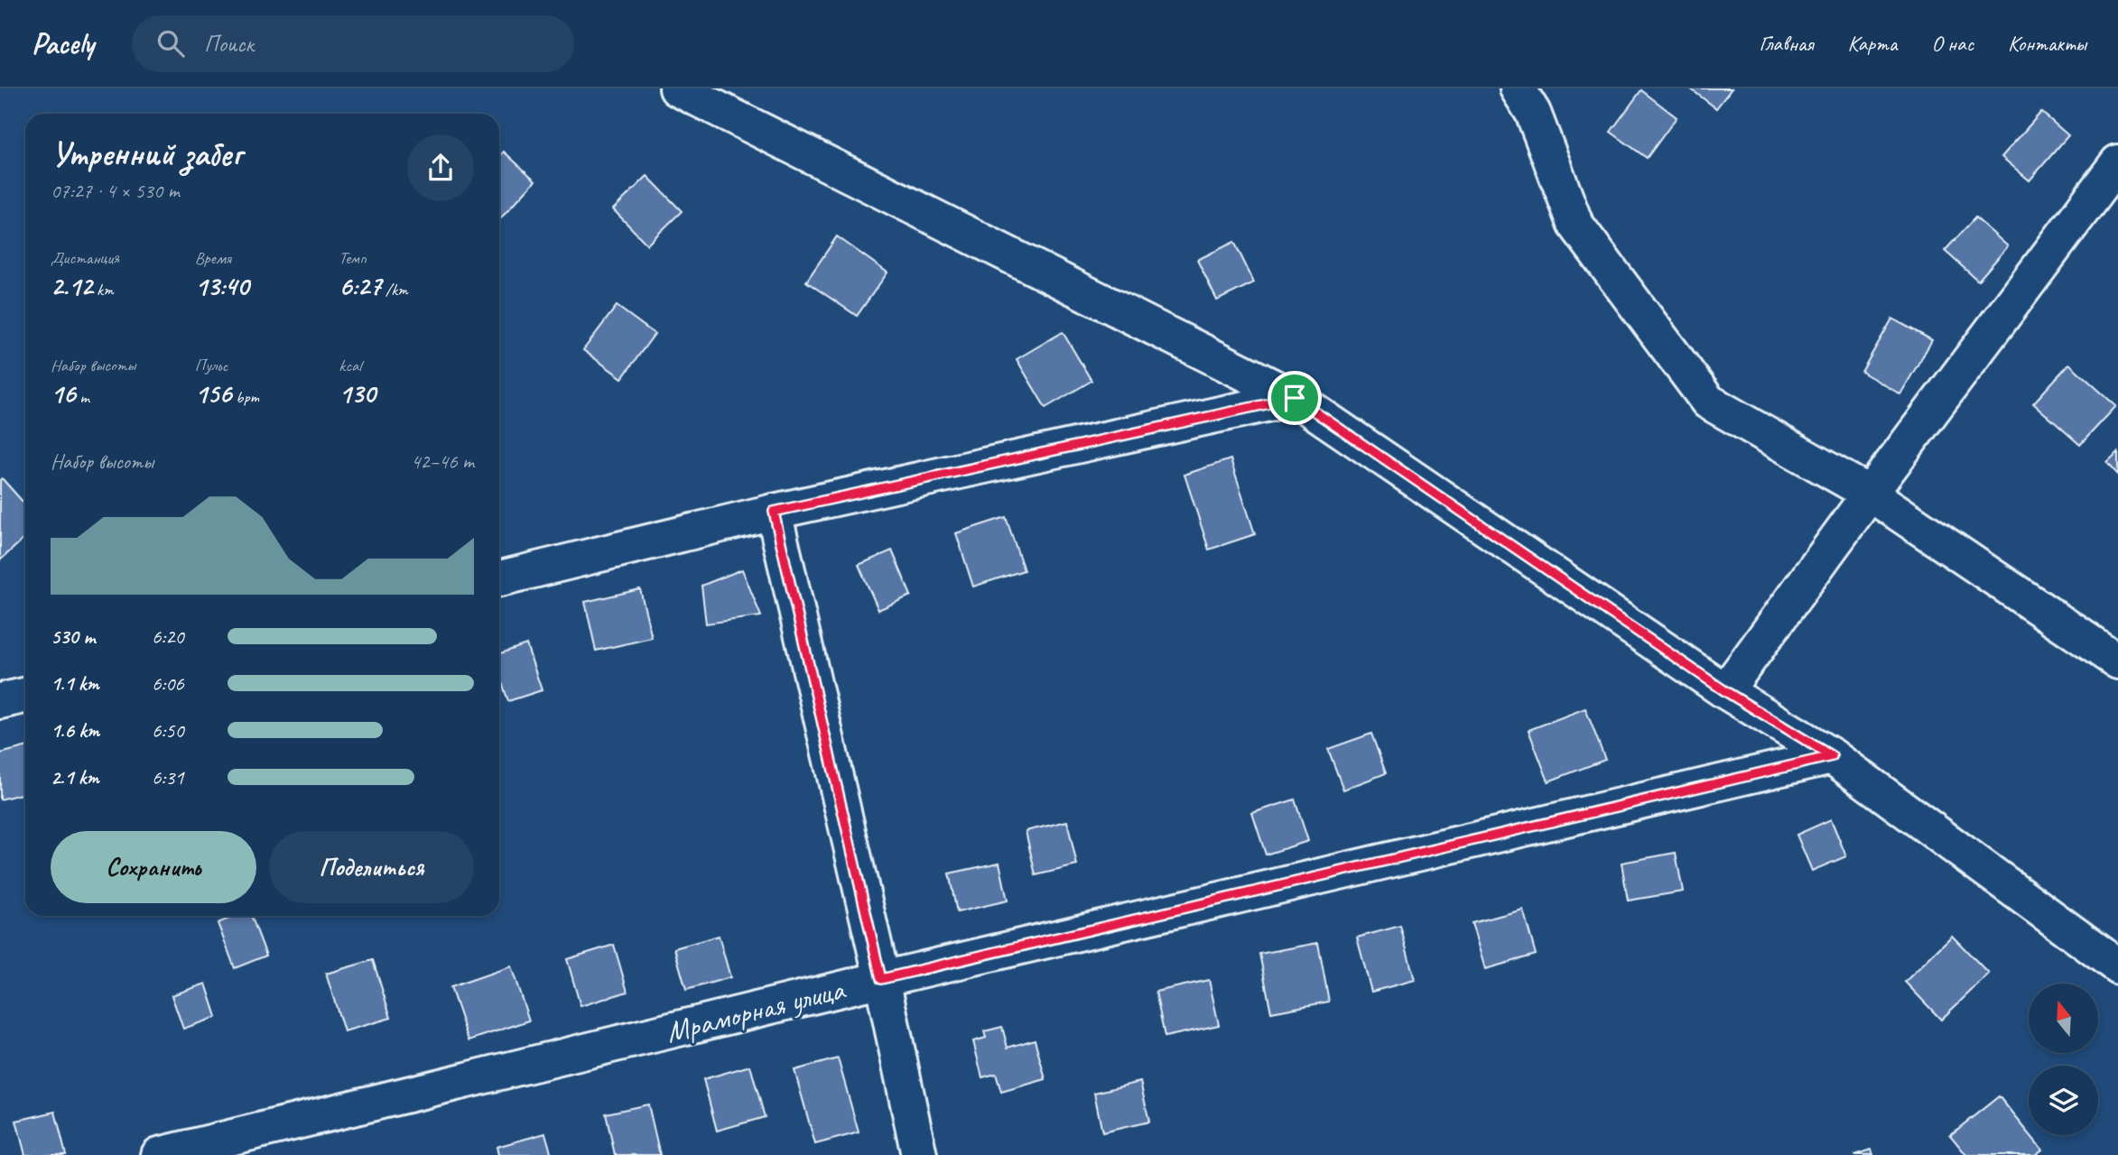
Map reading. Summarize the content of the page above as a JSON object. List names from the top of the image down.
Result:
{
  "streets": {
    "street": ["Мраморная улица"]
  },
  "north": "top",
  "page": {
    "header": "Pacely",
    "search": "Поиск",
    "nav": [
      "Главная",
      "Карта",
      "О нас",
      "Контакты"
    ],
    "heading": ["Утренний забег", "07:27 · 4 × 530 m"],
    "stats": [
      ["Дистанция", "2.12 km"],
      ["Время", "13:40"],
      ["Темп", "6:27 /km"],
      ["Набор высоты", "16 m"],
      ["Пульс", "156 bpm"],
      ["kcal", "130"]
    ],
    "chart": ["Набор высоты", "42–46 m"],
    "list": [
      {
        "name": "530 m",
        "note": "6:20"
      },
      {
        "name": "1.1 km",
        "note": "6:06"
      },
      {
        "name": "1.6 km",
        "note": "6:50"
      },
      {
        "name": "2.1 km",
        "note": "6:31"
      }
    ],
    "buttons": ["Сохранить", "Поделиться"]
  }
}
